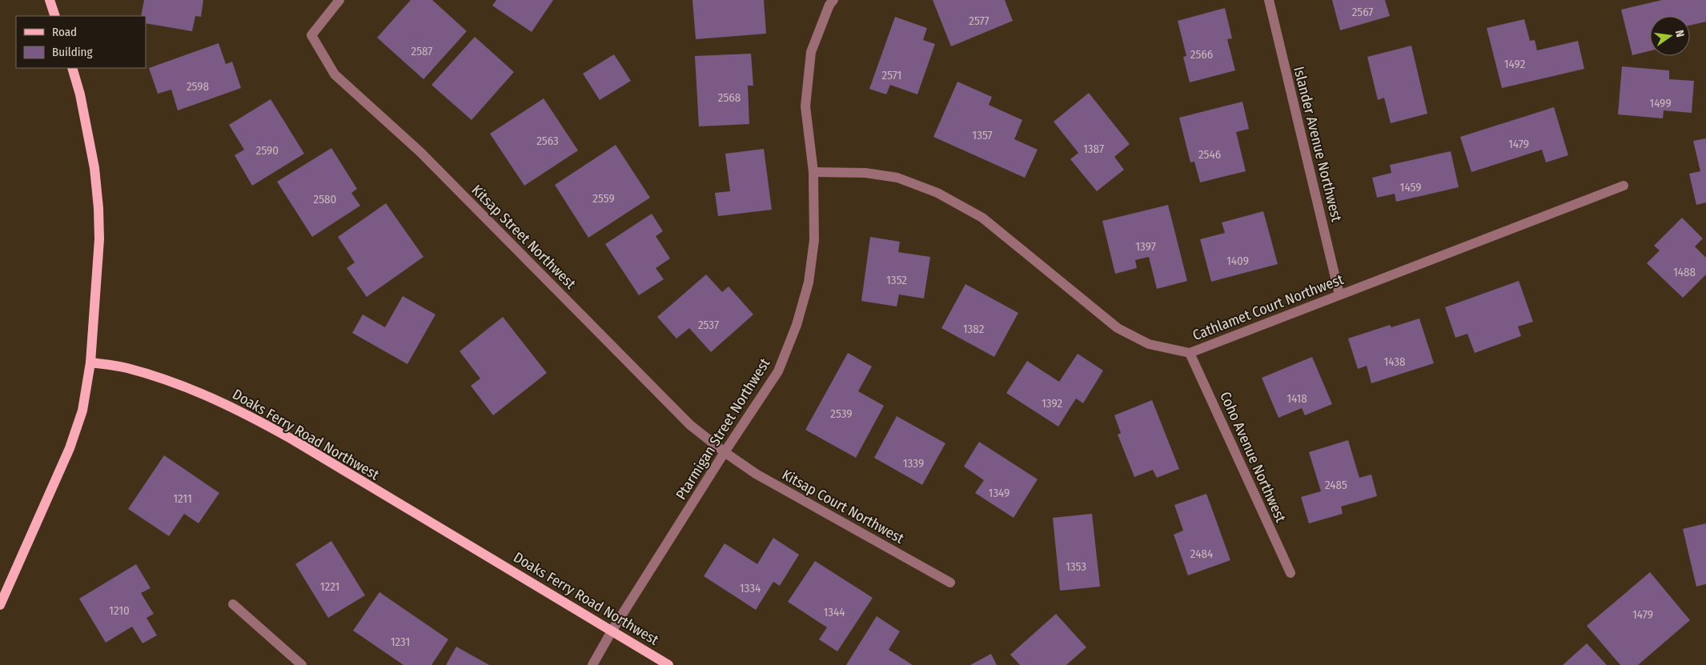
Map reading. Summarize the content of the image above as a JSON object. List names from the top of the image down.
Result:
{
  "streets": {
    "main road": ["Doaks Ferry Road Northwest"],
    "street": [
      "Islander Avenue Northwest",
      "Kitsap Street Northwest",
      "Cathlamet Court Northwest",
      "Ptarmigan Street Northwest",
      "Coho Avenue Northwest",
      "Kitsap Court Northwest"
    ]
  },
  "crossings": [
    ["Islander Avenue Northwest", "Cathlamet Court Northwest"],
    ["Kitsap Street Northwest", "Ptarmigan Street Northwest"],
    ["Kitsap Street Northwest", "Kitsap Court Northwest"],
    ["Cathlamet Court Northwest", "Ptarmigan Street Northwest"],
    ["Cathlamet Court Northwest", "Coho Avenue Northwest"],
    ["Ptarmigan Street Northwest", "Doaks Ferry Road Northwest"],
    ["Ptarmigan Street Northwest", "Kitsap Court Northwest"]
  ],
  "house_numbers": [
    "2567",
    "2577",
    "2587",
    "2566",
    "1492",
    "2571",
    "2598",
    "2568",
    "1499",
    "1357",
    "2563",
    "1479",
    "1387",
    "2590",
    "2546",
    "1459",
    "2559",
    "2580",
    "1397",
    "1409",
    "1488",
    "1352",
    "2537",
    "1382",
    "1438",
    "1418",
    "1392",
    "2539",
    "1339",
    "2485",
    "1349",
    "1211",
    "2484",
    "1353",
    "1221",
    "1334",
    "1210",
    "1344",
    "1479",
    "1231"
  ],
  "legend": ["Road", "Building"],
  "north": "right"
}
